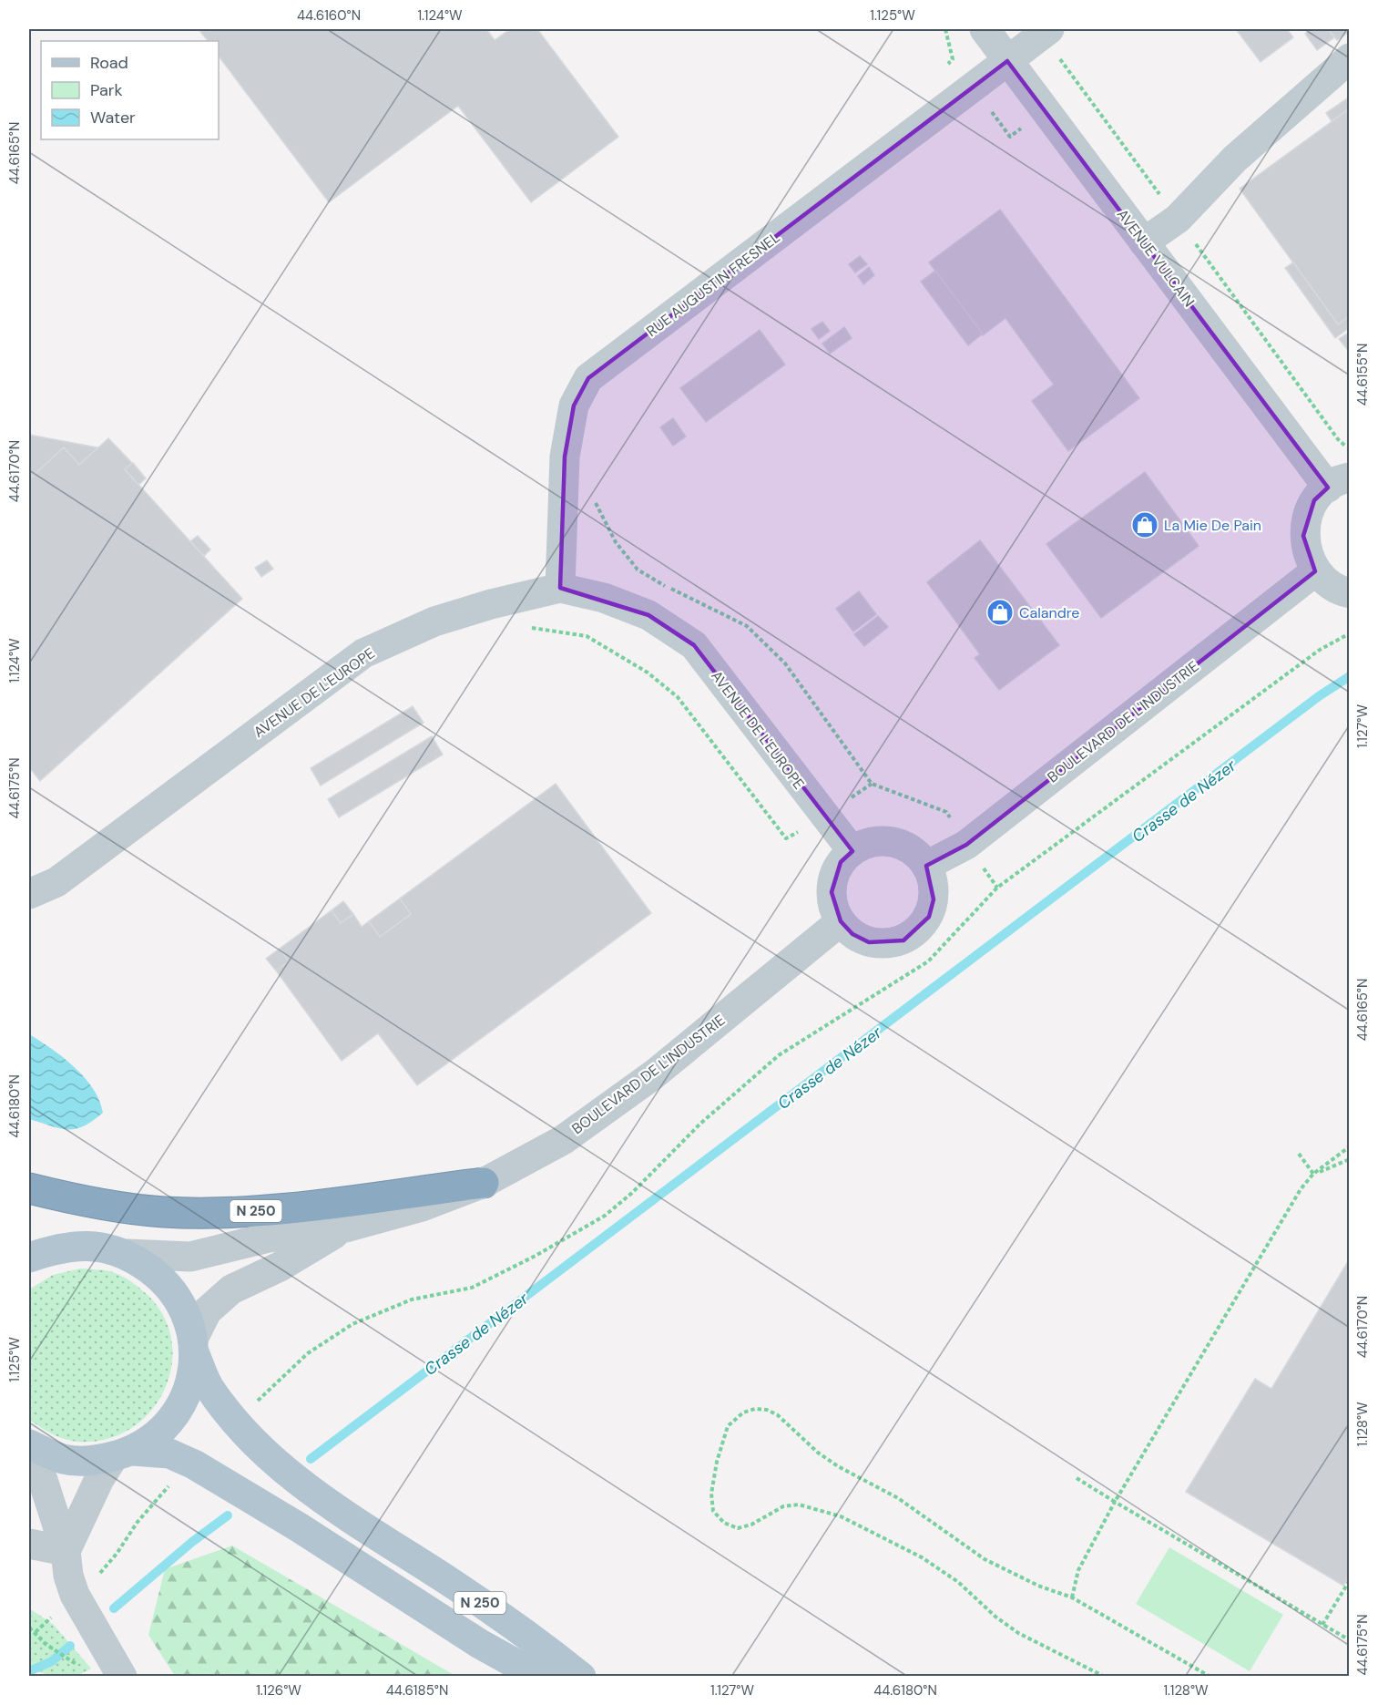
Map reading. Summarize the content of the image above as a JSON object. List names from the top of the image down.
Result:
{
  "streets": {
    "highway": ["N 250"],
    "street": [
      "AVENUE VULCAIN",
      "RUE AUGUSTIN FRESNEL",
      "AVENUE DE L'EUROPE",
      "BOULEVARD DE L'INDUSTRIE"
    ]
  },
  "crossings": [
    ["AVENUE VULCAIN", "RUE AUGUSTIN FRESNEL"],
    ["RUE AUGUSTIN FRESNEL", "AVENUE DE L'EUROPE"],
    ["AVENUE DE L'EUROPE", "BOULEVARD DE L'INDUSTRIE"],
    ["BOULEVARD DE L'INDUSTRIE", "N 250"]
  ],
  "water": ["Crasse de Nézer"],
  "places": {
    "shop": ["La Mie De Pain", "Calandre"]
  },
  "legend": ["Road", "Park", "Water"],
  "coordinates": [
    "44.6160°N",
    "1.124°W",
    "1.125°W",
    "44.6165°N",
    "44.6155°N",
    "44.6170°N",
    "1.127°W",
    "44.6175°N",
    "44.6180°N",
    "1.128°W",
    "1.126°W",
    "44.6185°N"
  ]
}
